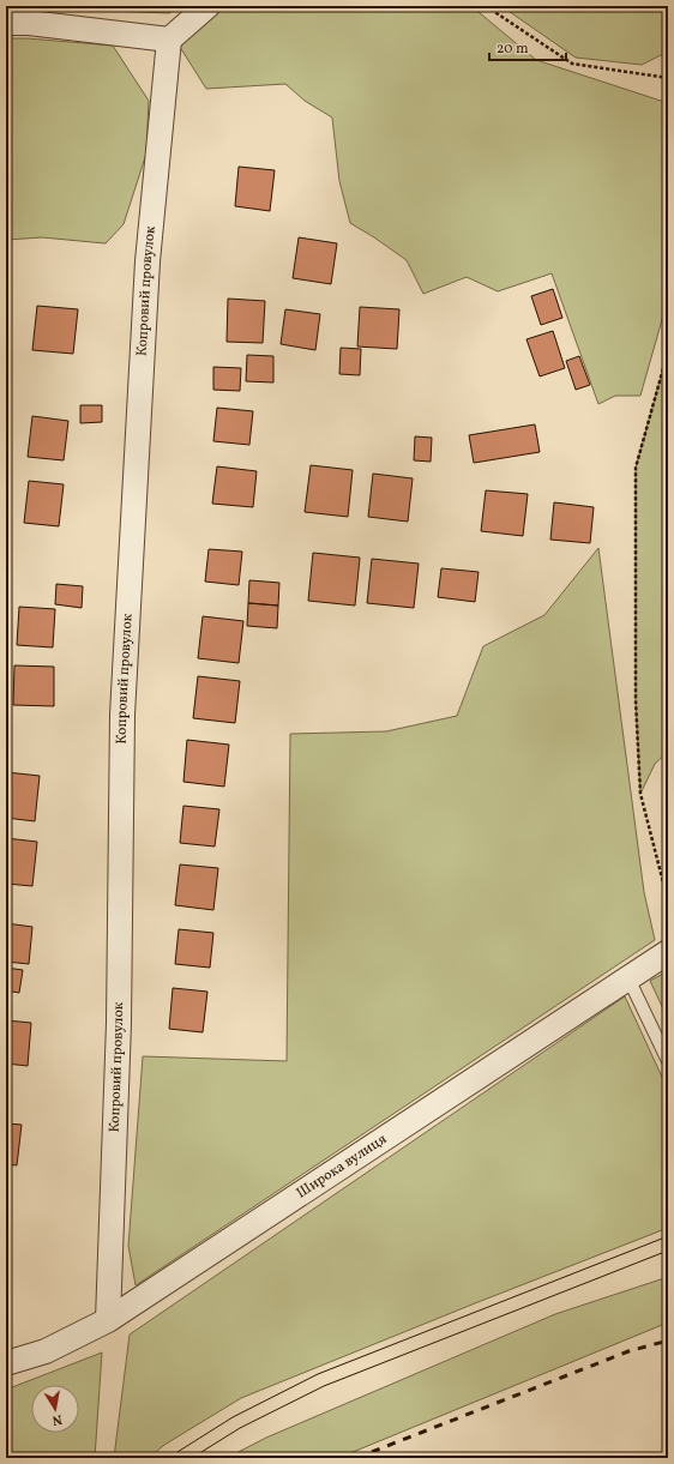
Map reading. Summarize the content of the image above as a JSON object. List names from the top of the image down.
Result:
{
  "streets": {
    "street": ["Копровий провулок", "Широка вулиця"]
  },
  "crossings": [
    ["Копровий провулок", "Широка вулиця"]
  ],
  "scale_bar": "20 m",
  "north": "bottom"
}
